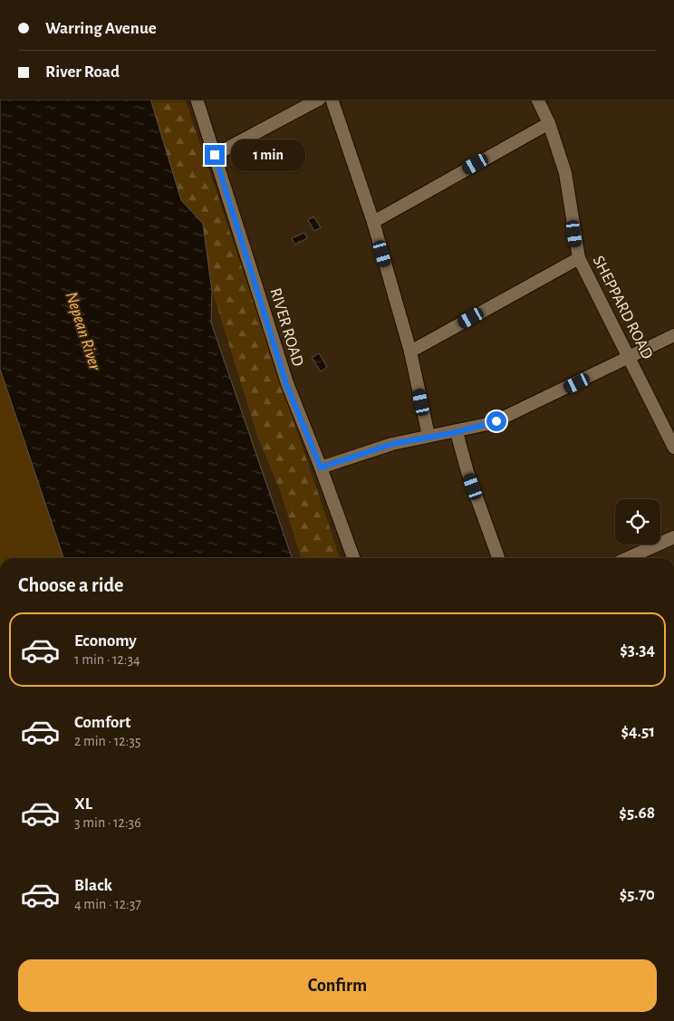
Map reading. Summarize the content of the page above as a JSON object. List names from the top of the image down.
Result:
{
  "streets": {
    "street": ["SHEPPARD ROAD", "RIVER ROAD"]
  },
  "water": ["Nepean River"],
  "page": {
    "banner": ["Warring Avenue", "River Road"],
    "bubble": "1 min",
    "heading": "Choose a ride",
    "list": [
      {
        "name": "Economy",
        "note": "1 min · 12:34",
        "value": "$3.34"
      },
      {
        "name": "Comfort",
        "note": "2 min · 12:35",
        "value": "$4.51"
      },
      {
        "name": "XL",
        "note": "3 min · 12:36",
        "value": "$5.68"
      },
      {
        "name": "Black",
        "note": "4 min · 12:37",
        "value": "$5.70"
      }
    ],
    "buttons": "Confirm"
  }
}
